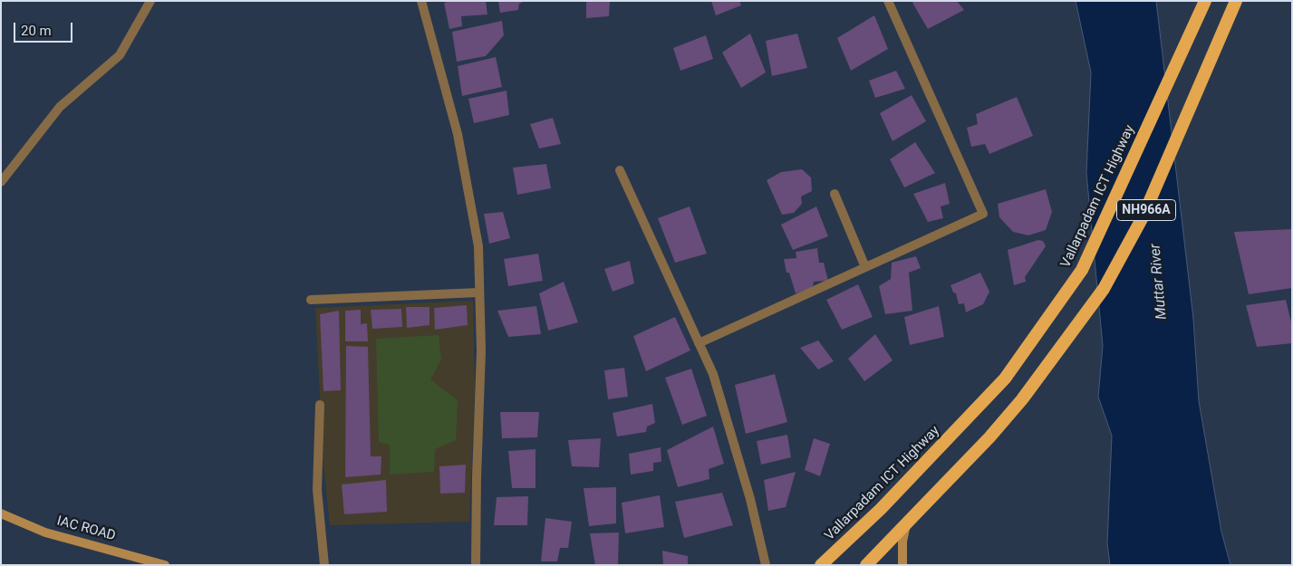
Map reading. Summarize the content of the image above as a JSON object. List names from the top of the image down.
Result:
{
  "streets": {
    "highway": ["Vallarpadam ICT Highway", "NH966A"],
    "main road": ["IAC ROAD"]
  },
  "water": ["Muttar River"],
  "scale_bar": "20 m"
}
